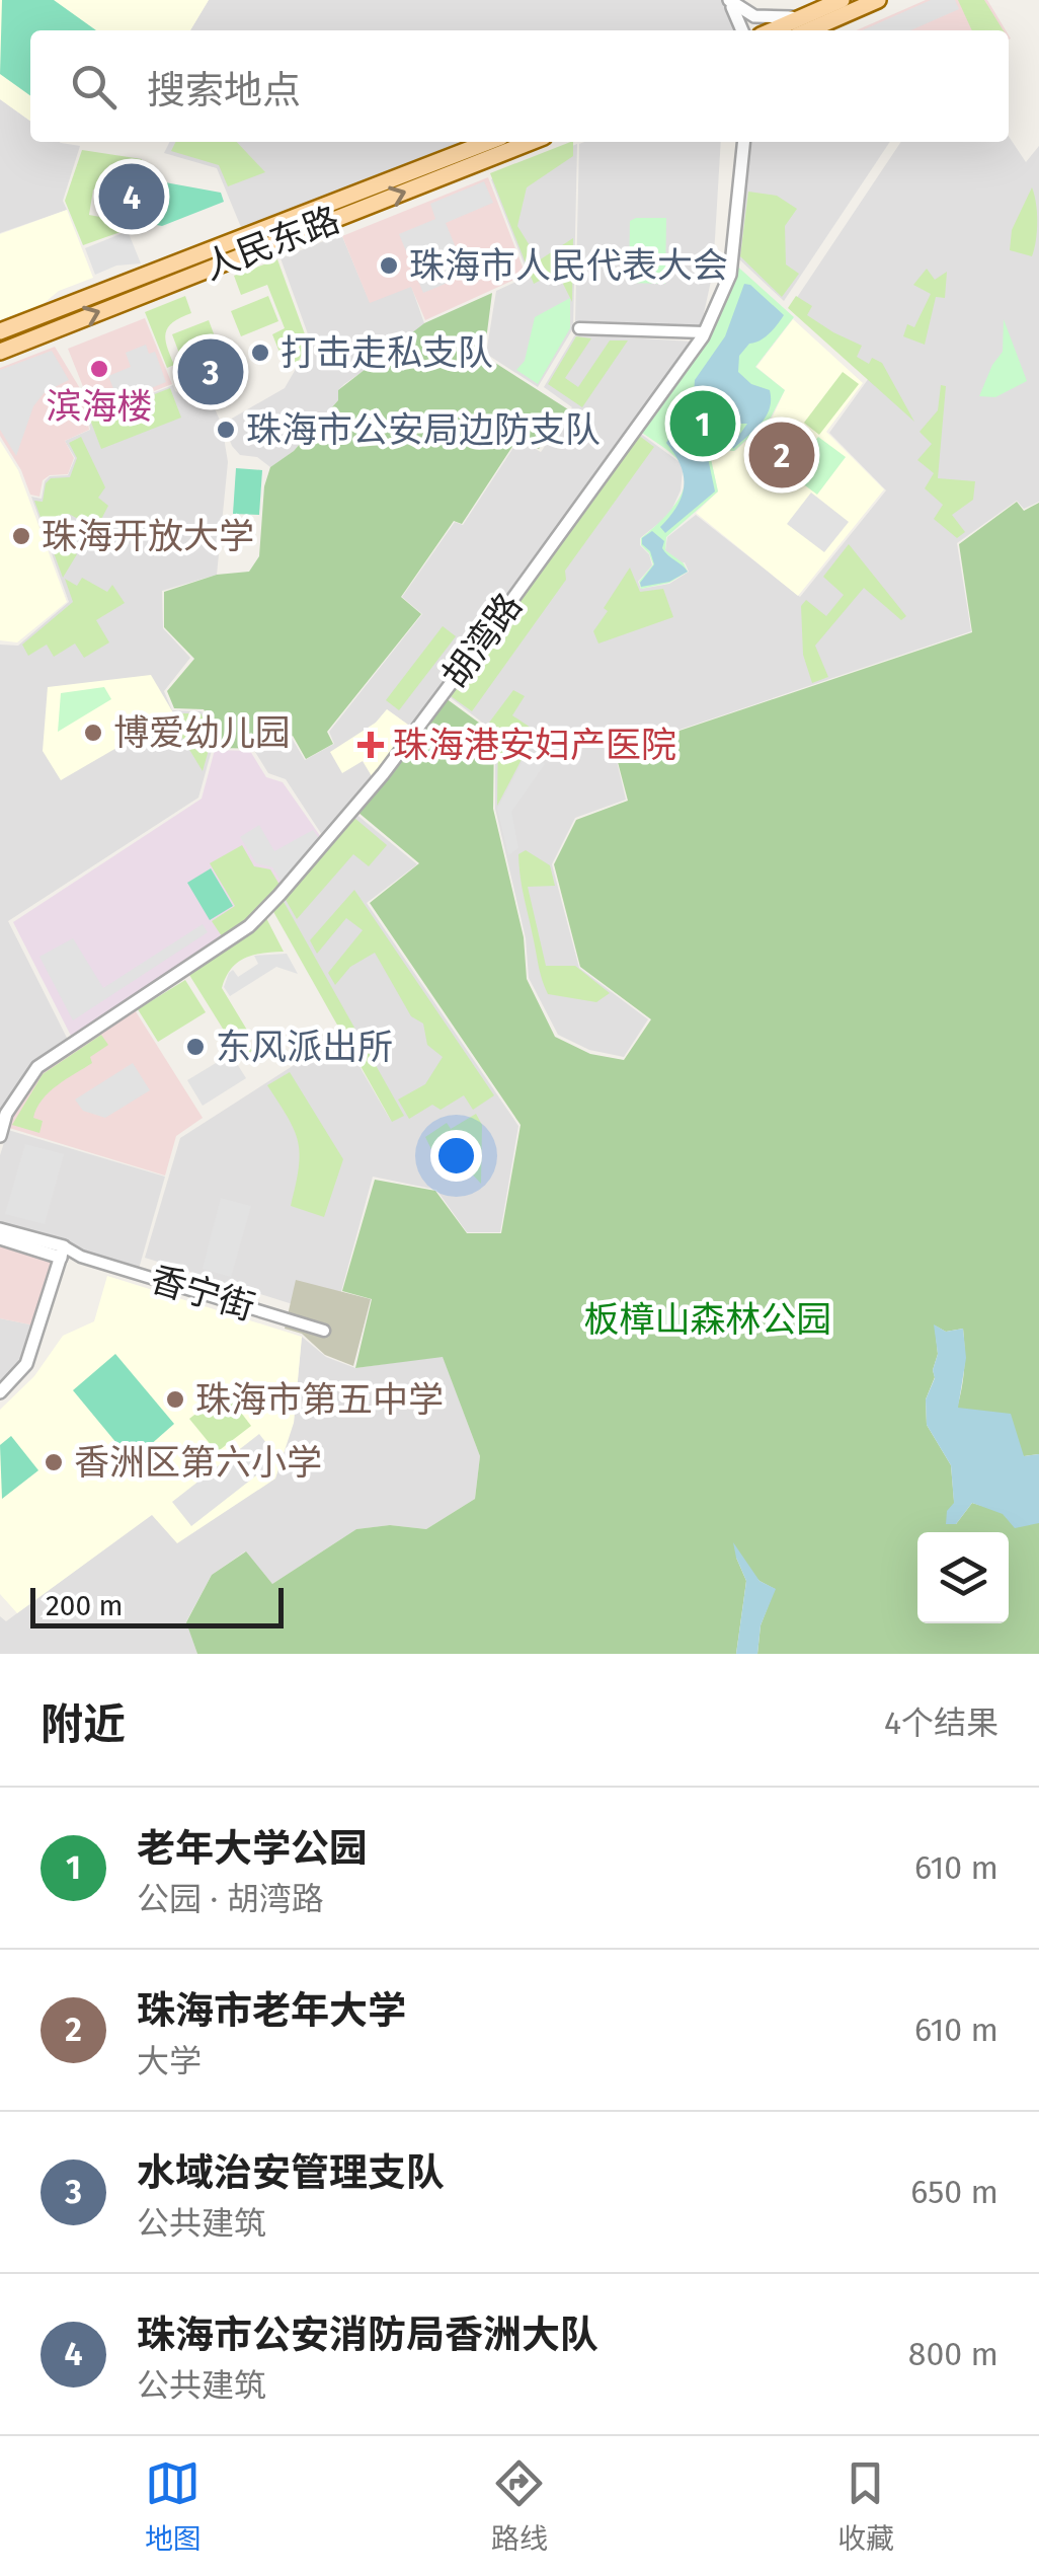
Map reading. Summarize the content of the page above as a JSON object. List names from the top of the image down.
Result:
{
  "streets": {
    "main road": ["人民东路"],
    "street": ["胡湾路", "香宁街"]
  },
  "parks": ["板樟山森林公园"],
  "places": {
    "other": [
      "珠海市人民代表大会",
      "打击走私支队",
      "滨海楼",
      "珠海市公安局边防支队",
      "珠海开放大学",
      "博爱幼儿园",
      "东风派出所",
      "珠海市第五中学",
      "香洲区第六小学"
    ],
    "health": ["珠海港安妇产医院"]
  },
  "scale_bar": "200 m",
  "page": {
    "search": "搜索地点",
    "pins": [
      "4",
      "3",
      "1",
      "2"
    ],
    "scale": "200 m",
    "heading": ["附近", "4个结果"],
    "list": [
      {
        "mark": "1",
        "name": "老年大学公园",
        "note": "公园 · 胡湾路",
        "value": "610 m"
      },
      {
        "mark": "2",
        "name": "珠海市老年大学",
        "note": "大学",
        "value": "610 m"
      },
      {
        "mark": "3",
        "name": "水域治安管理支队",
        "note": "公共建筑",
        "value": "650 m"
      },
      {
        "mark": "4",
        "name": "珠海市公安消防局香洲大队",
        "note": "公共建筑",
        "value": "800 m"
      }
    ],
    "nav": ["地图", "路线", "收藏"]
  }
}
